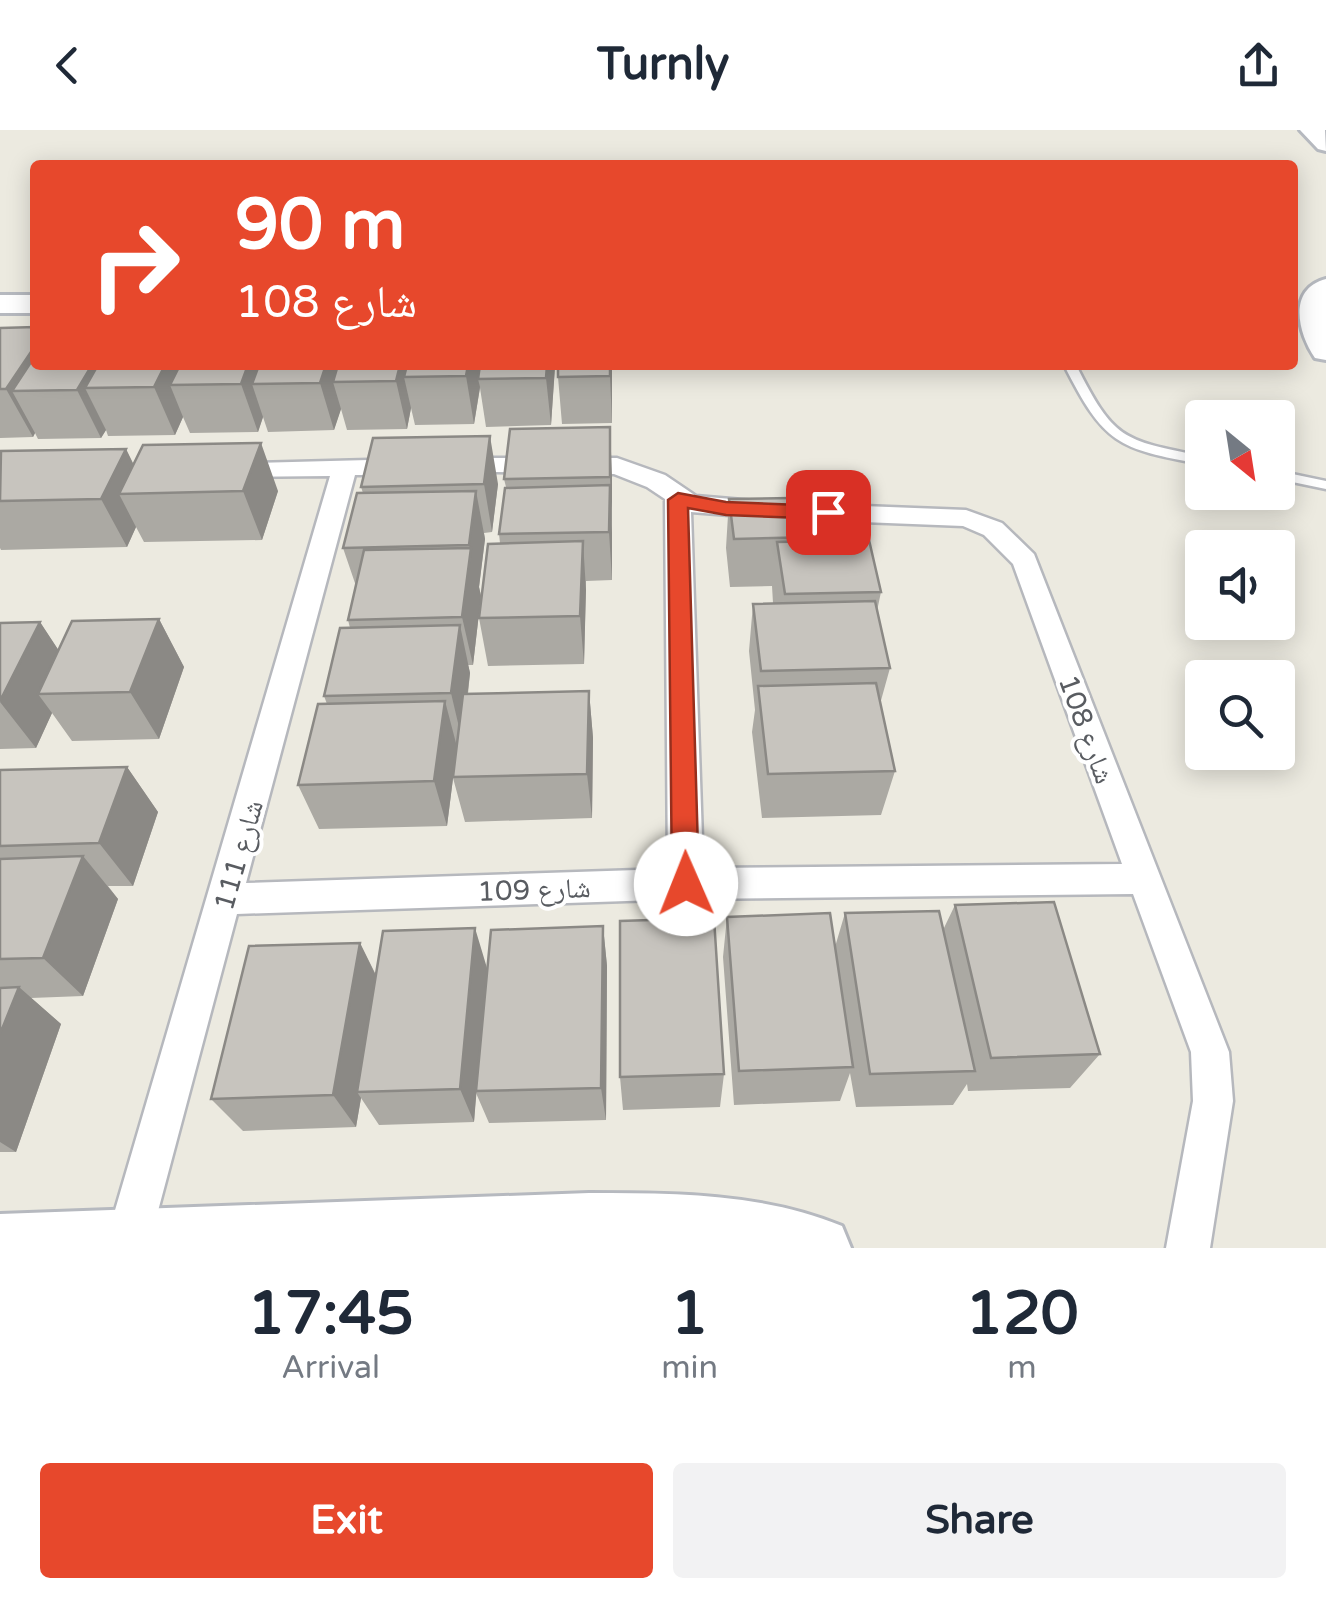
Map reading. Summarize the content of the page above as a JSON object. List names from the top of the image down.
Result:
{
  "streets": {
    "street": ["شارع 108", "شارع 111", "شارع 109"]
  },
  "crossings": [
    ["شارع 108", "شارع 109"],
    ["شارع 111", "شارع 109"]
  ],
  "north": "bottom right",
  "page": {
    "header": "Turnly",
    "turn": ["90 m", "شارع 108"],
    "eta": [
      "17:45",
      "Arrival",
      "1",
      "min",
      "120",
      "m"
    ],
    "buttons": ["Exit", "Share"]
  }
}
